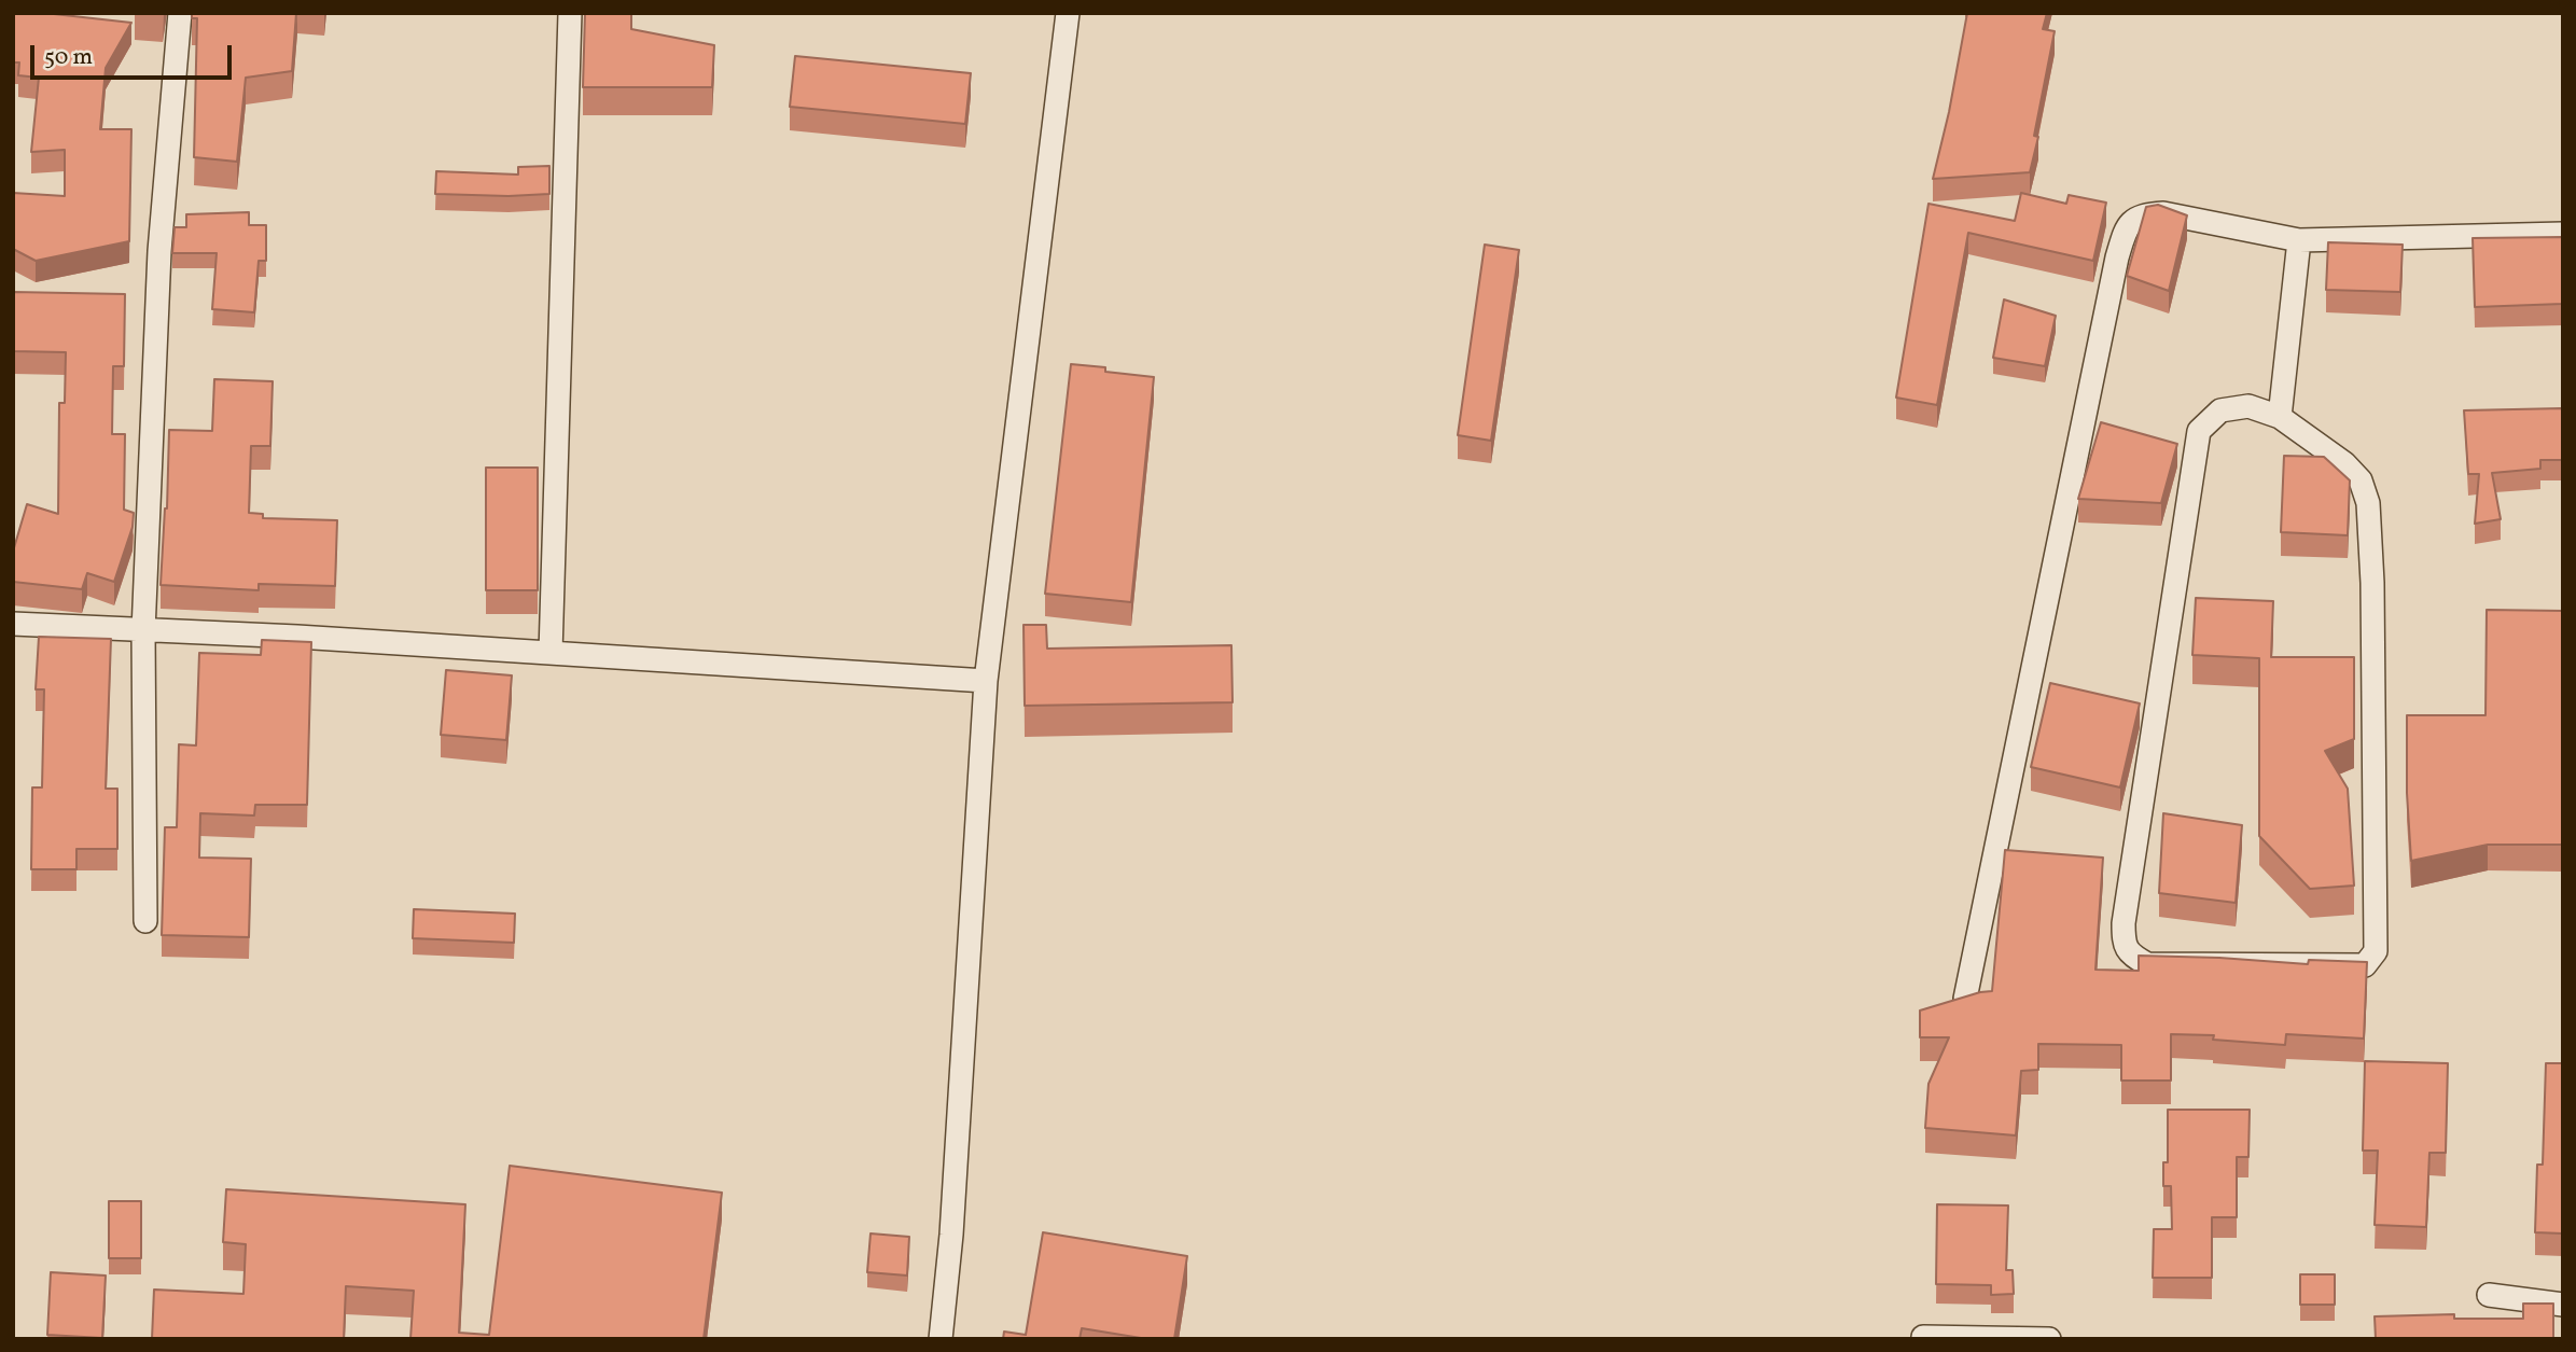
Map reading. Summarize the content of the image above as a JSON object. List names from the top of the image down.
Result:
{
  "scale_bar": "50 m"
}
